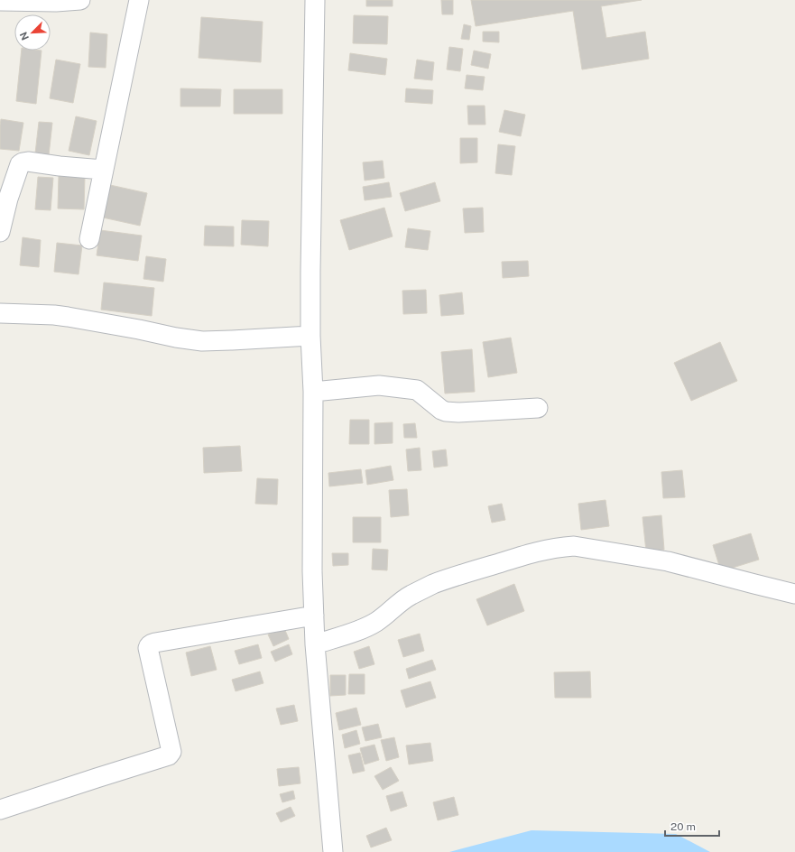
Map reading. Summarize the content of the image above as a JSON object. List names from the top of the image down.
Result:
{
  "scale_bar": "20 m",
  "north": "bottom left"
}
